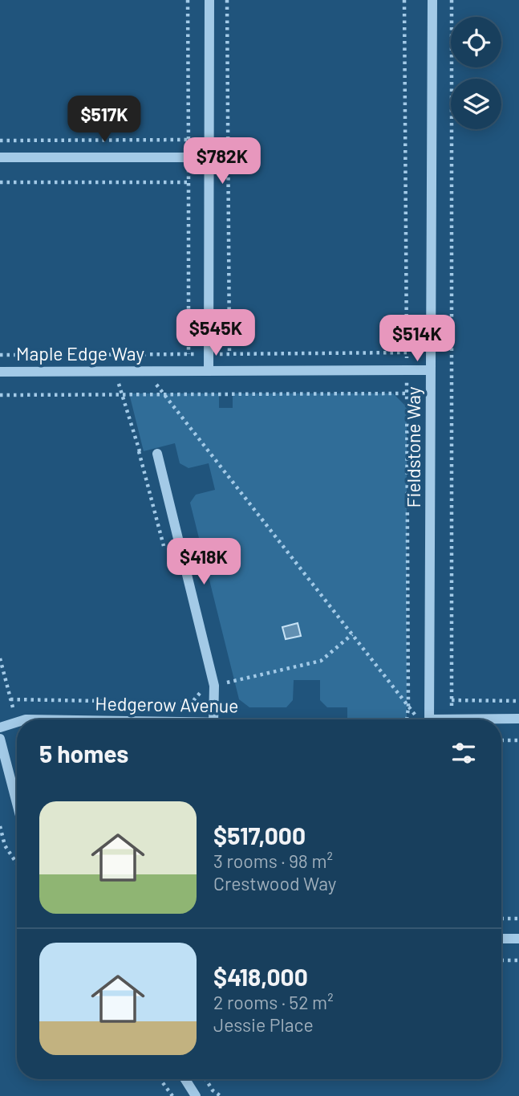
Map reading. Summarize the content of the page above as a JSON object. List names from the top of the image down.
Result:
{
  "streets": {
    "street": ["Maple Edge Way", "Fieldstone Way", "Hedgerow Avenue"]
  },
  "crossings": [
    ["Maple Edge Way", "Fieldstone Way"]
  ],
  "page": {
    "price": [
      "$517K",
      "$782K",
      "$545K",
      "$514K",
      "$418K"
    ],
    "heading": "5 homes",
    "list": [
      {
        "name": "$517,000",
        "note": "3 rooms · 98 m² · Crestwood Way"
      },
      {
        "name": "$418,000",
        "note": "2 rooms · 52 m² · Jessie Place"
      }
    ]
  }
}
